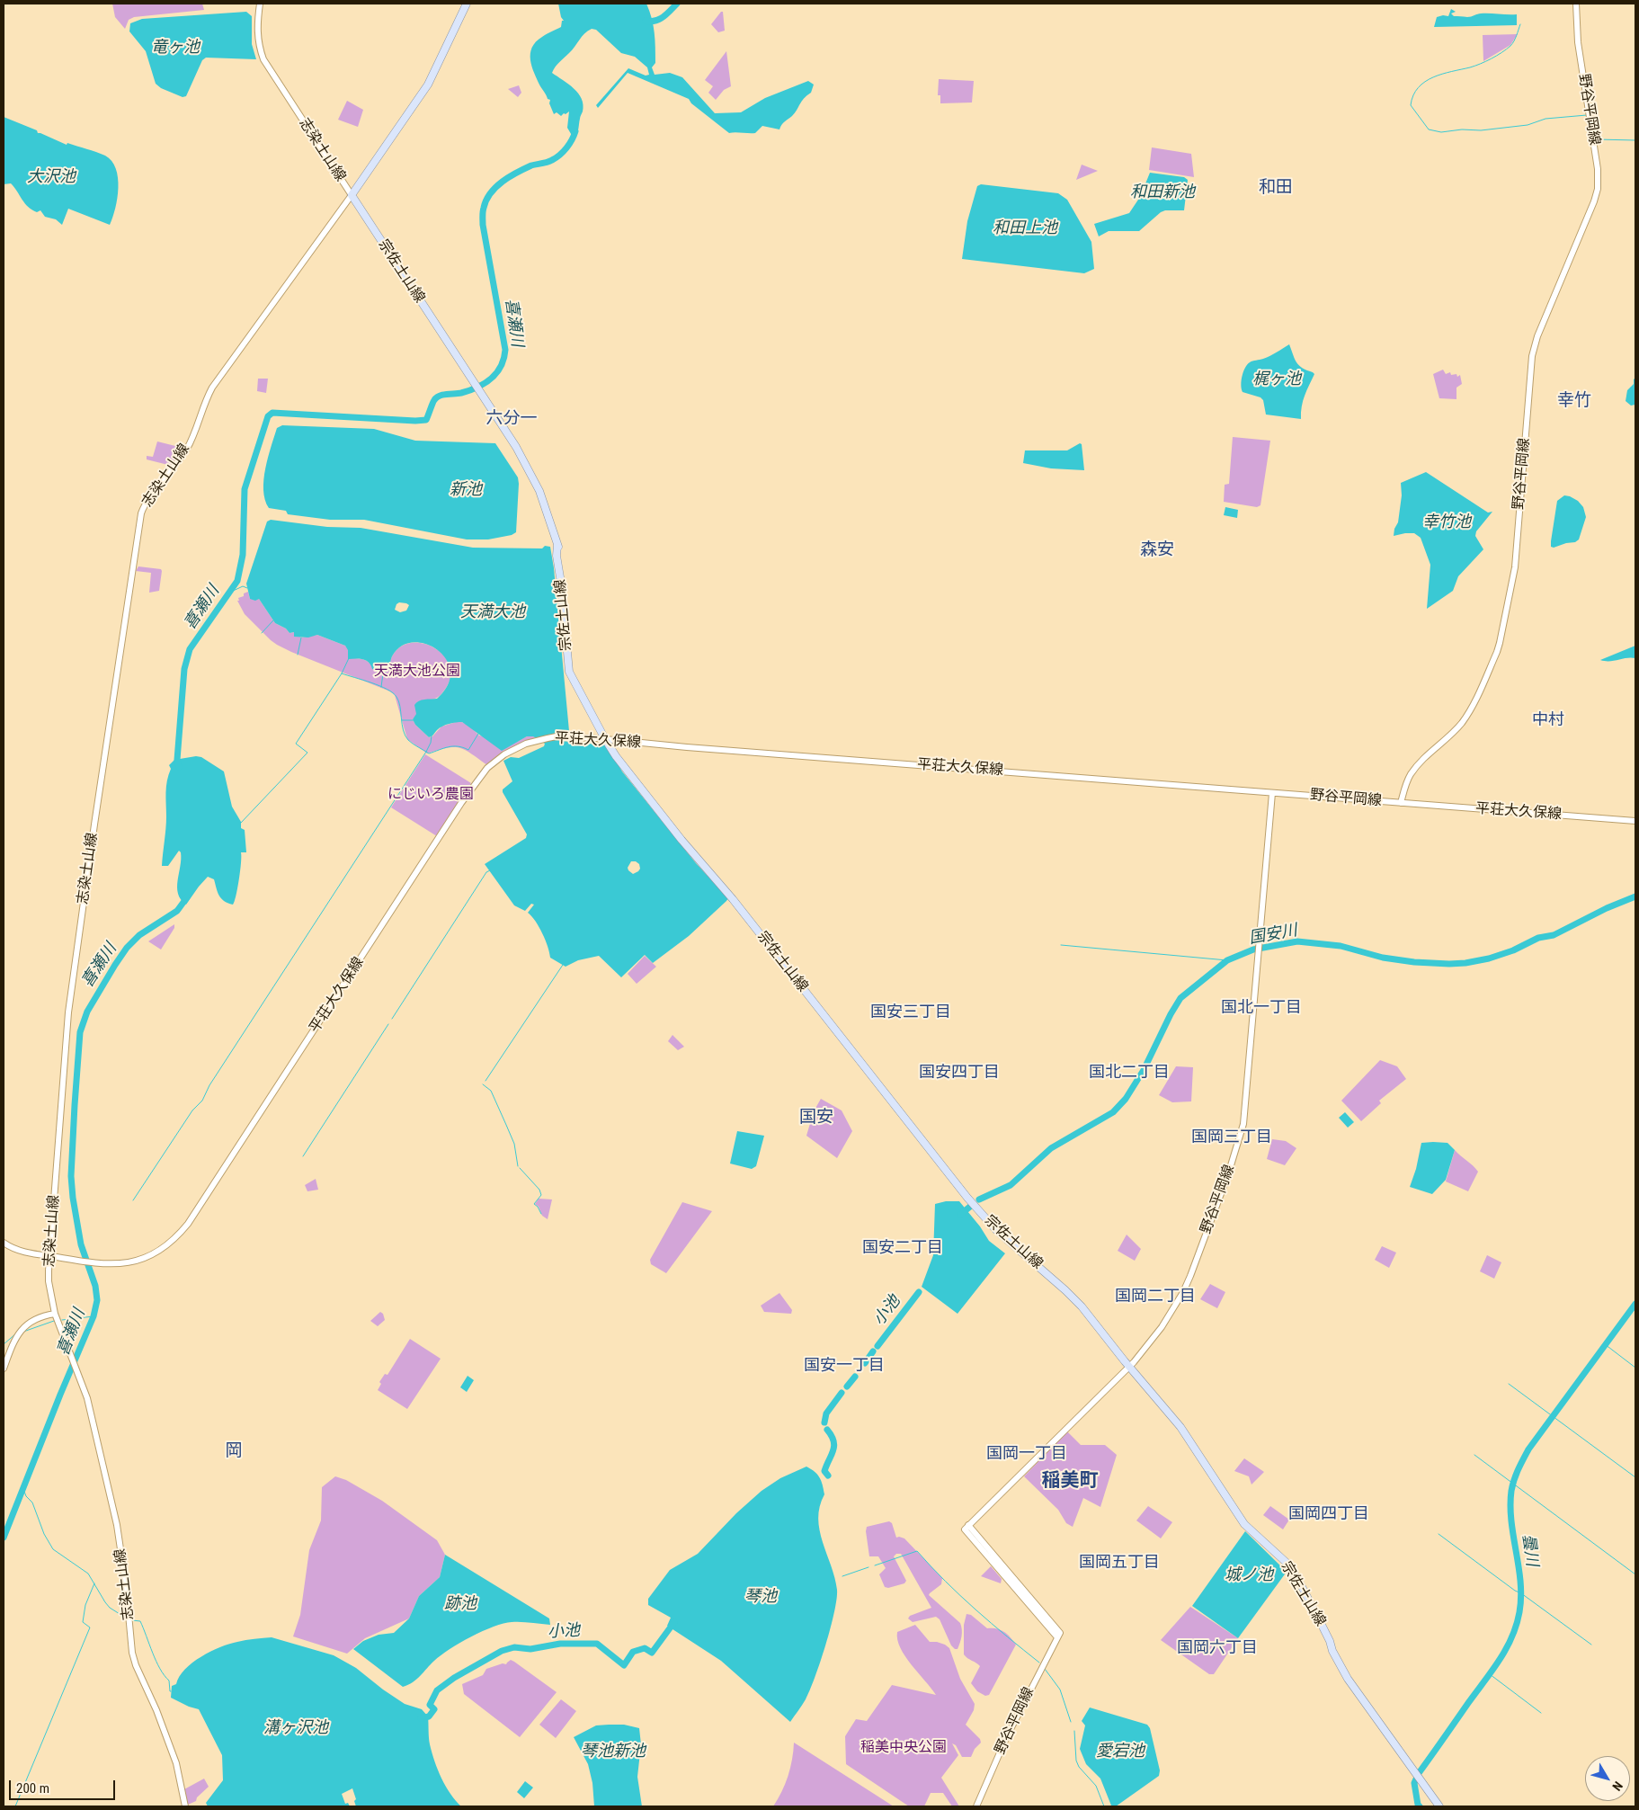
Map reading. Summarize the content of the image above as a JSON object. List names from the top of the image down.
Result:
{
  "streets": {
    "main road": [
      "野谷平岡線",
      "志染土山線",
      "宗佐土山線",
      "平荘大久保線"
    ]
  },
  "crossings": [
    ["野谷平岡線", "宗佐土山線"],
    ["野谷平岡線", "平荘大久保線"],
    ["志染土山線", "宗佐土山線"],
    ["志染土山線", "平荘大久保線"],
    ["宗佐土山線", "平荘大久保線"]
  ],
  "districts": [
    "和田",
    "幸竹",
    "六分一",
    "森安",
    "中村",
    "国北一丁目",
    "国安三丁目",
    "国安四丁目",
    "国北二丁目",
    "国安",
    "国岡三丁目",
    "国安二丁目",
    "国岡二丁目",
    "国安一丁目",
    "岡",
    "国岡一丁目",
    "稲美町",
    "国岡四丁目",
    "国岡五丁目",
    "国岡六丁目"
  ],
  "water": [
    "竜ヶ池",
    "大沢池",
    "和田新池",
    "和田上池",
    "喜瀬川",
    "梶ヶ池",
    "新池",
    "幸竹池",
    "天満大池",
    "国安川",
    "小池",
    "曇川",
    "城ノ池",
    "琴池",
    "跡池",
    "溝ヶ沢池",
    "琴池新池",
    "愛宕池"
  ],
  "parks": ["天満大池公園", "にじいろ農園", "稲美中央公園"],
  "scale_bar": "200 m",
  "north": "bottom right"
}
